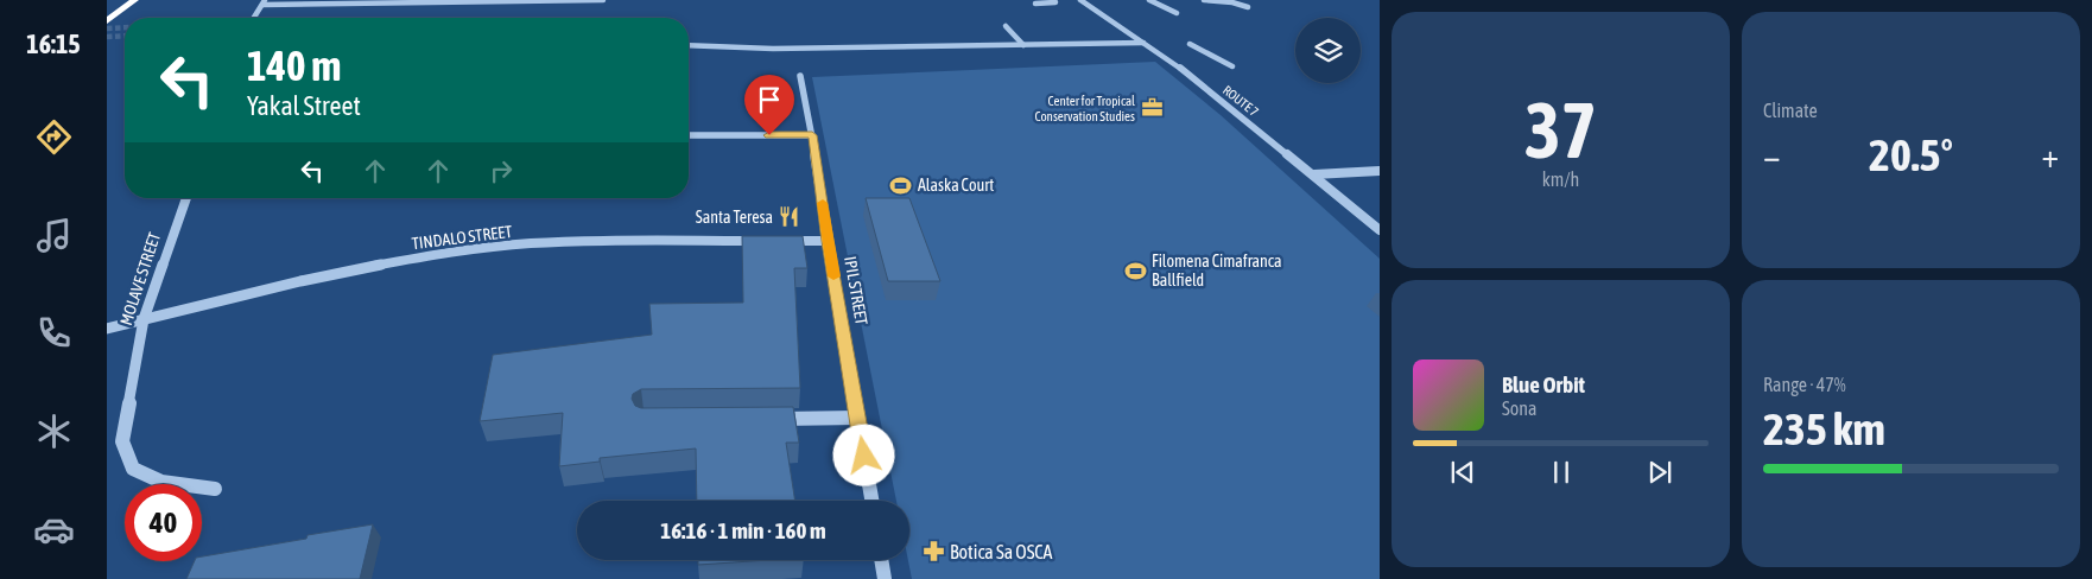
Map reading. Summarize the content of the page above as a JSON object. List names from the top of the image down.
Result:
{
  "streets": {
    "street": [
      "ROUTE 7",
      "TINDALO STREET",
      "MOLAVE STREET",
      "IPIL STREET"
    ]
  },
  "crossings": [
    ["TINDALO STREET", "MOLAVE STREET"]
  ],
  "places": {
    "office": ["Center for Tropical Conservation Studies"],
    "sports": ["Alaska Court", "Filomena Cimafranca Ballfield"],
    "restaurant": ["Santa Teresa"],
    "pharmacy": ["Botica Sa OSCA"]
  },
  "page": {
    "tabs": "16:15",
    "tile": [
      ["37", "km/h"],
      "Climate",
      ["Range · 47%", "235 km"]
    ],
    "turn": ["140 m", "Yakal Street"],
    "heat": ["−", "20.5°", "+"],
    "song": ["Blue Orbit", "Sona"],
    "limit": "40",
    "trip": "16:16 · 1 min · 160 m"
  }
}
